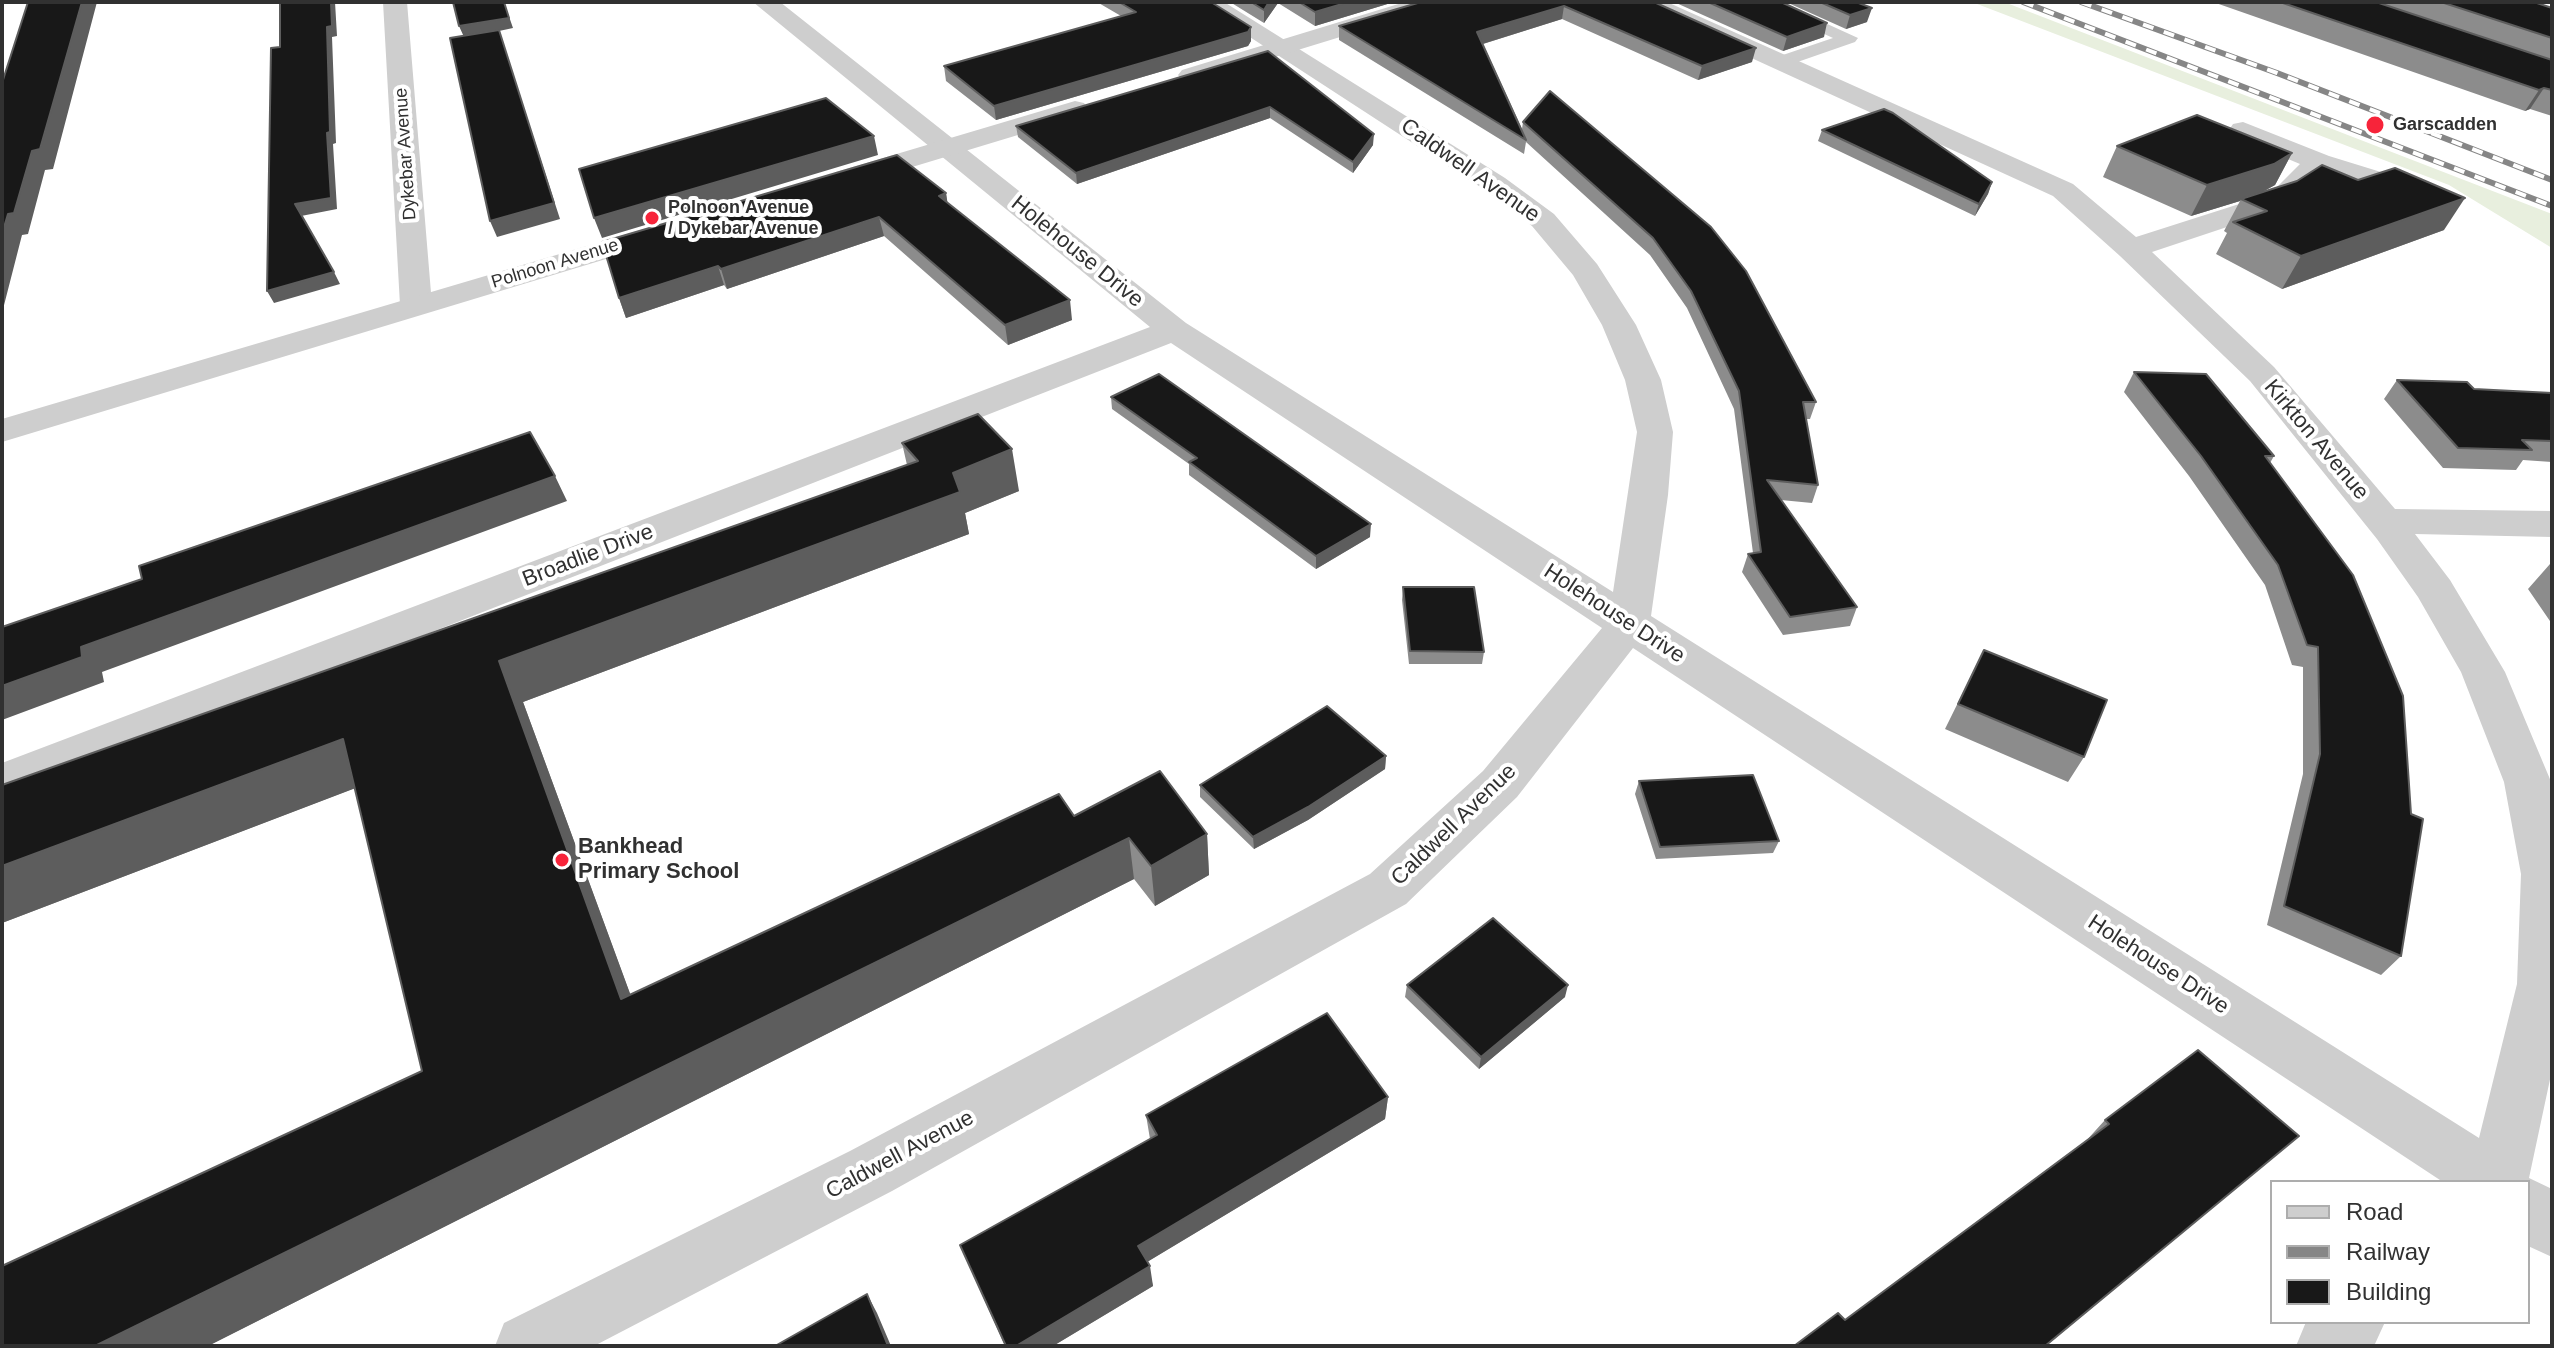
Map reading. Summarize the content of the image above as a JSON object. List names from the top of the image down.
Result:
{
  "streets": {
    "street": [
      "Dykebar Avenue",
      "Caldwell Avenue",
      "Holehouse Drive",
      "Polnoon Avenue",
      "Kirkton Avenue",
      "Broadlie Drive"
    ]
  },
  "crossings": [
    ["Dykebar Avenue", "Polnoon Avenue"],
    ["Caldwell Avenue", "Holehouse Drive"],
    ["Holehouse Drive", "Broadlie Drive"]
  ],
  "places": ["Garscadden", "Polnoon Avenue / Dykebar Avenue", "Bankhead Primary School"],
  "legend": ["Road", "Railway", "Building"]
}
